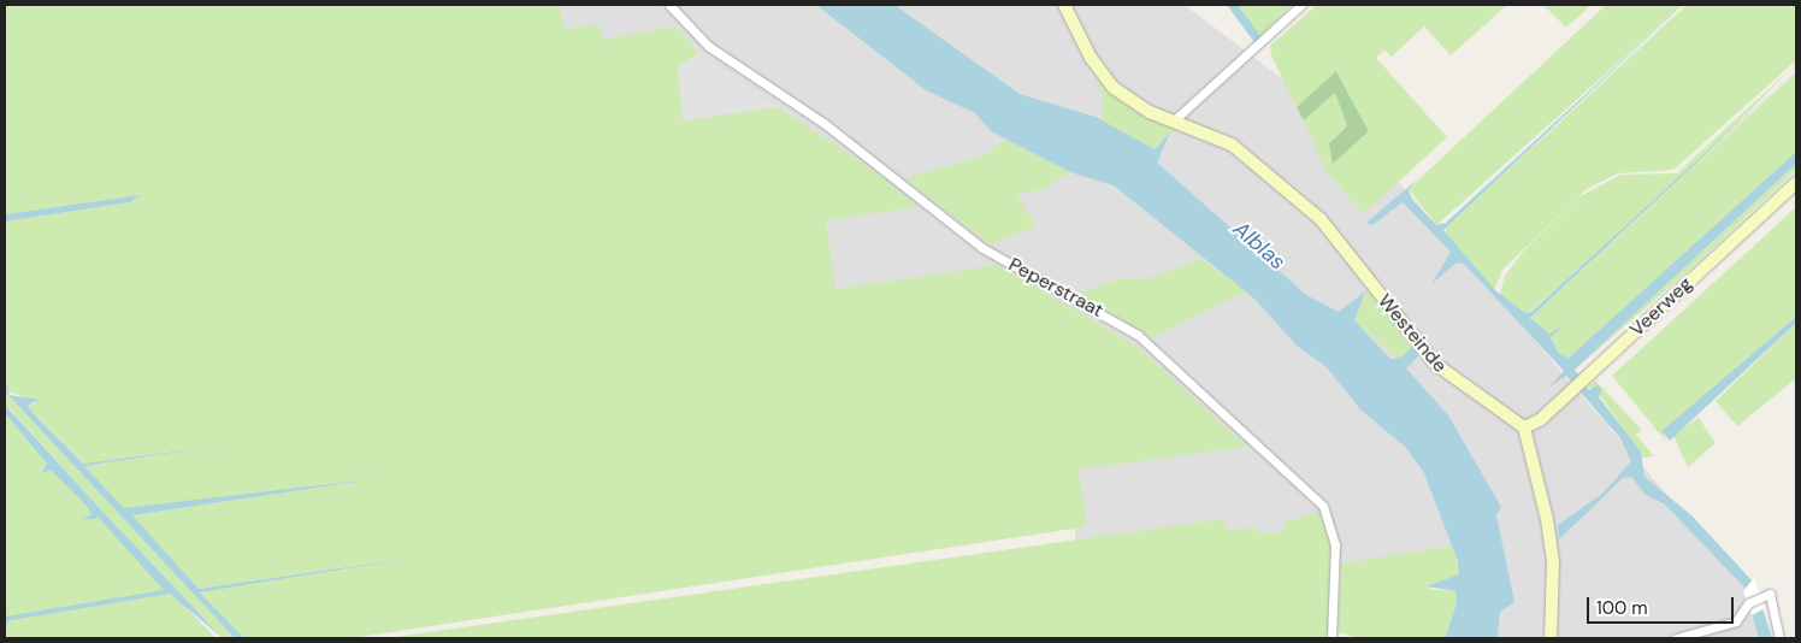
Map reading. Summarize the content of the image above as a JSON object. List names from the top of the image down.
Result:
{
  "streets": {
    "street": ["Peperstraat", "Veerweg", "Westeinde"]
  },
  "crossings": [
    ["Veerweg", "Westeinde"]
  ],
  "water": ["Alblas"],
  "scale_bar": "100 m"
}
